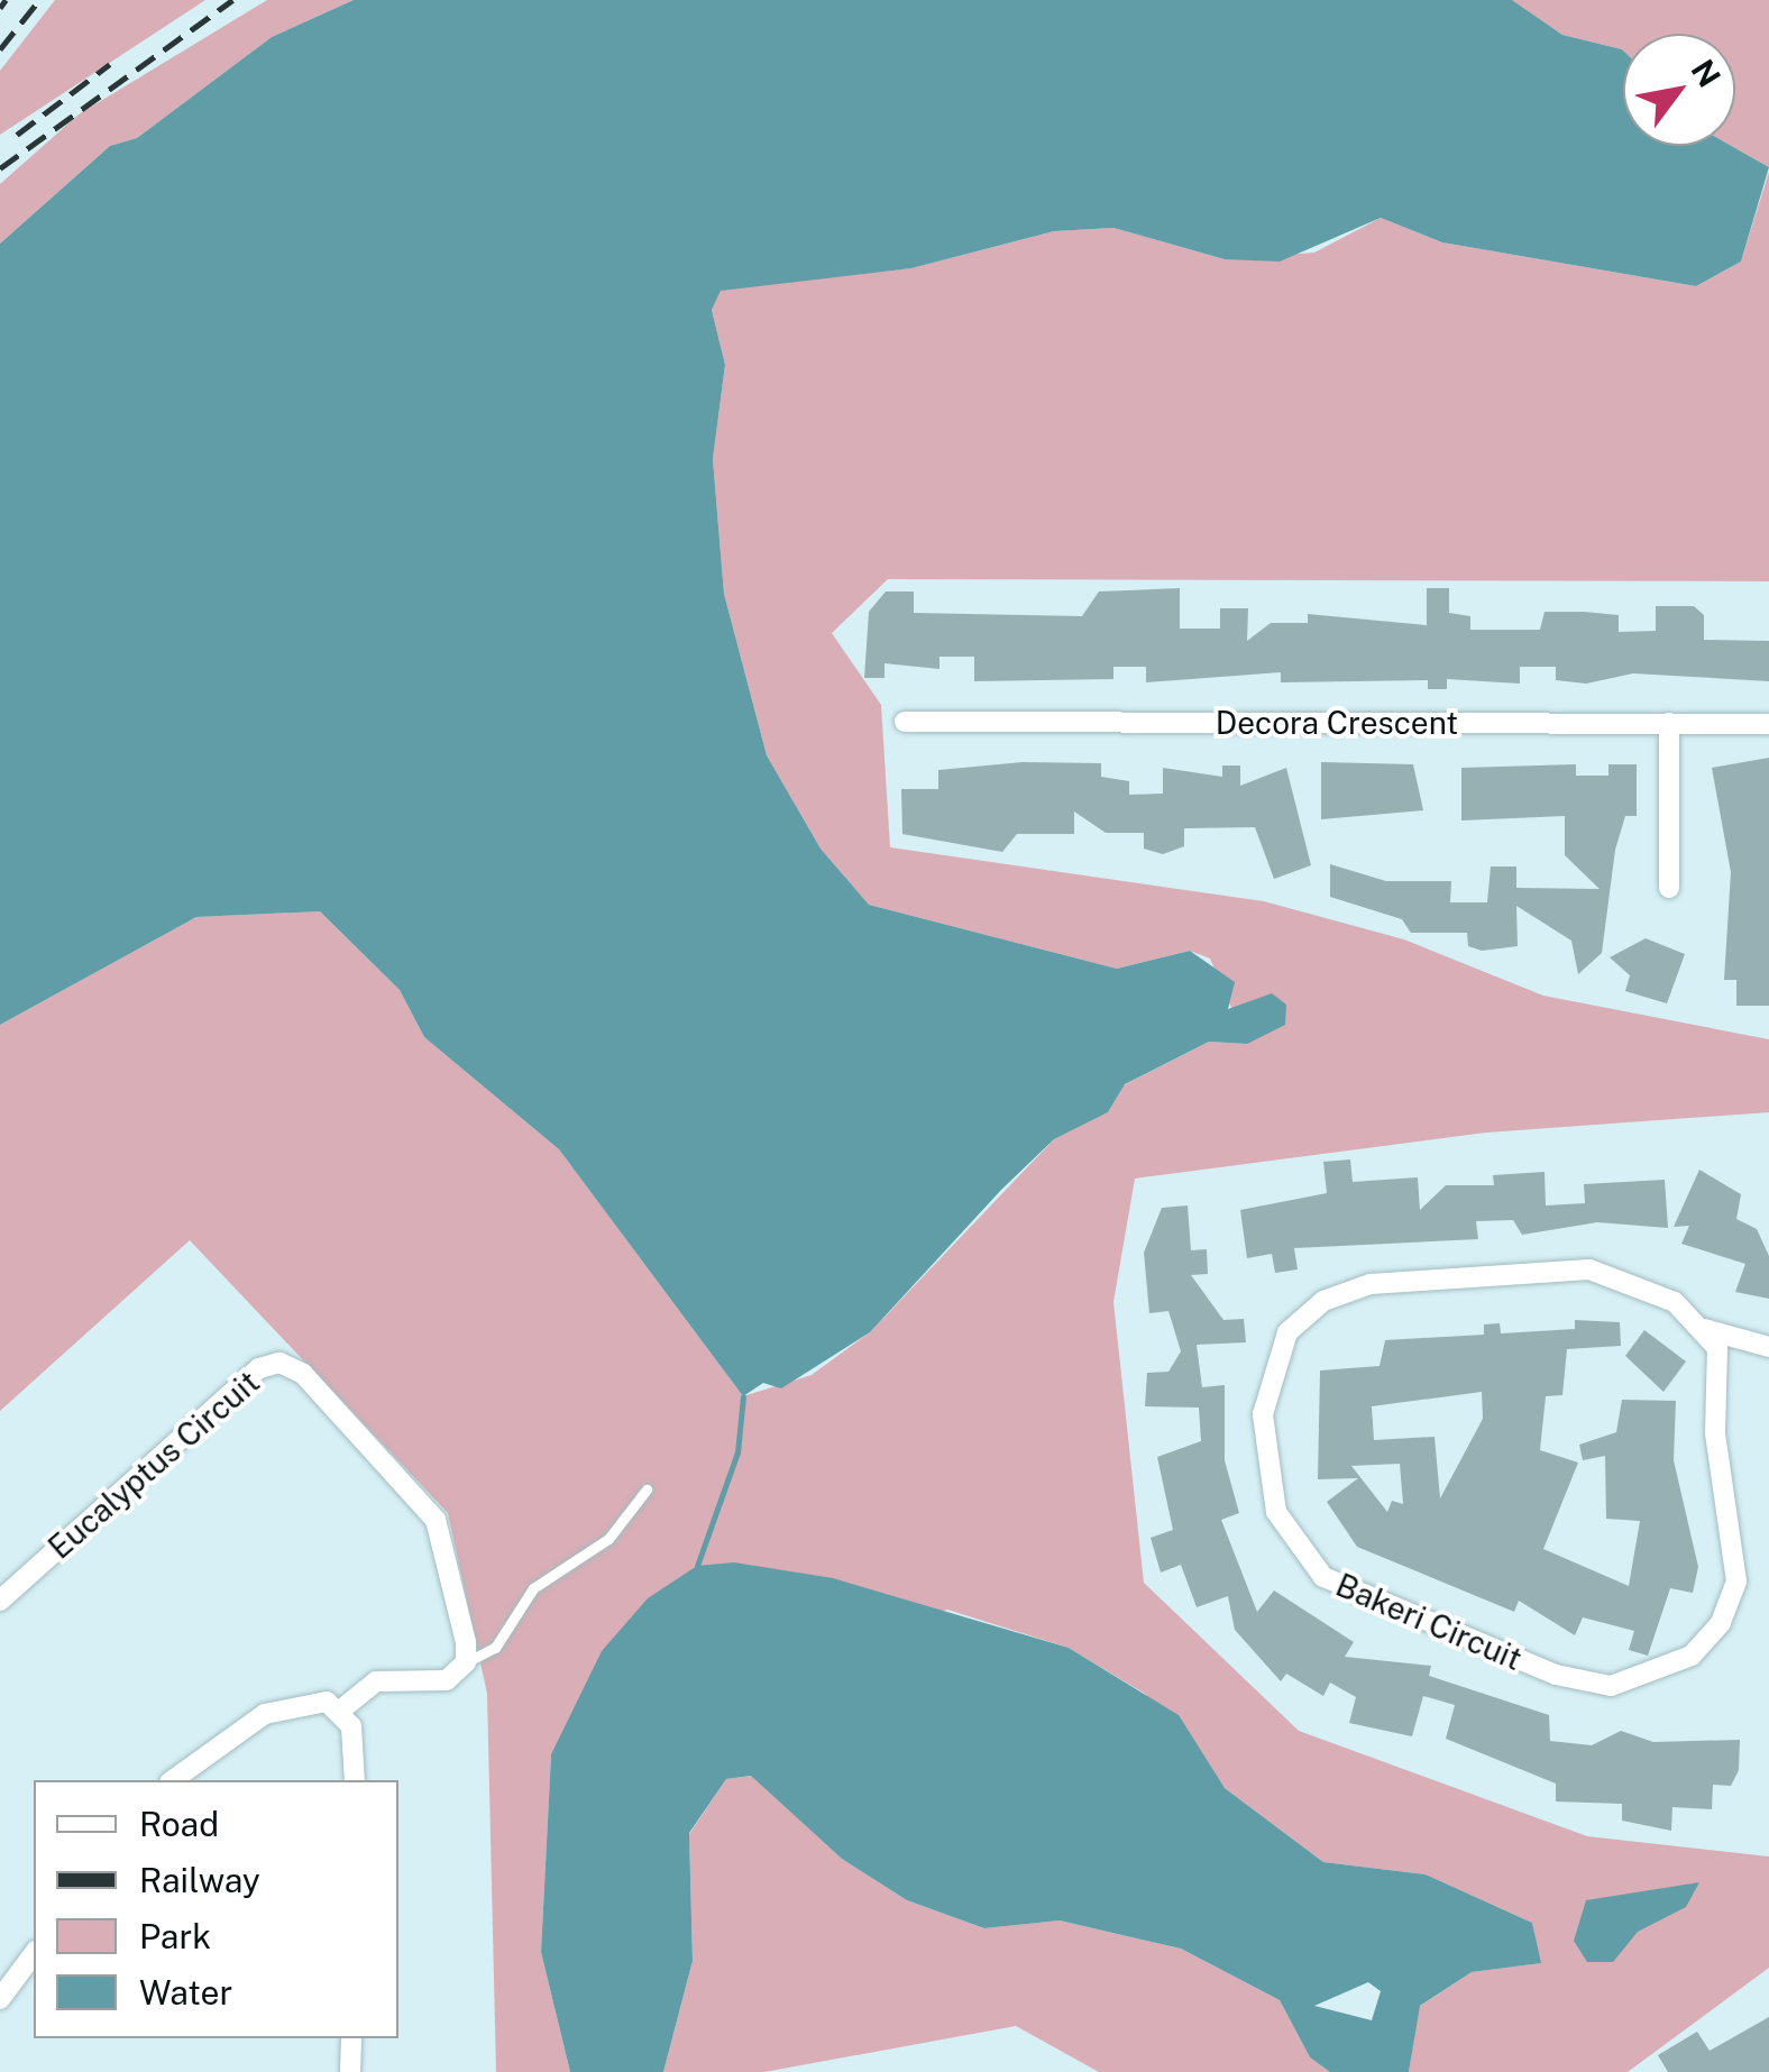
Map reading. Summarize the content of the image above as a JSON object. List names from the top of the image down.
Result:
{
  "streets": {
    "street": ["Decora Crescent", "Eucalyptus Circuit", "Bakeri Circuit"]
  },
  "legend": [
    "Road",
    "Railway",
    "Park",
    "Water"
  ],
  "north": "top right"
}
